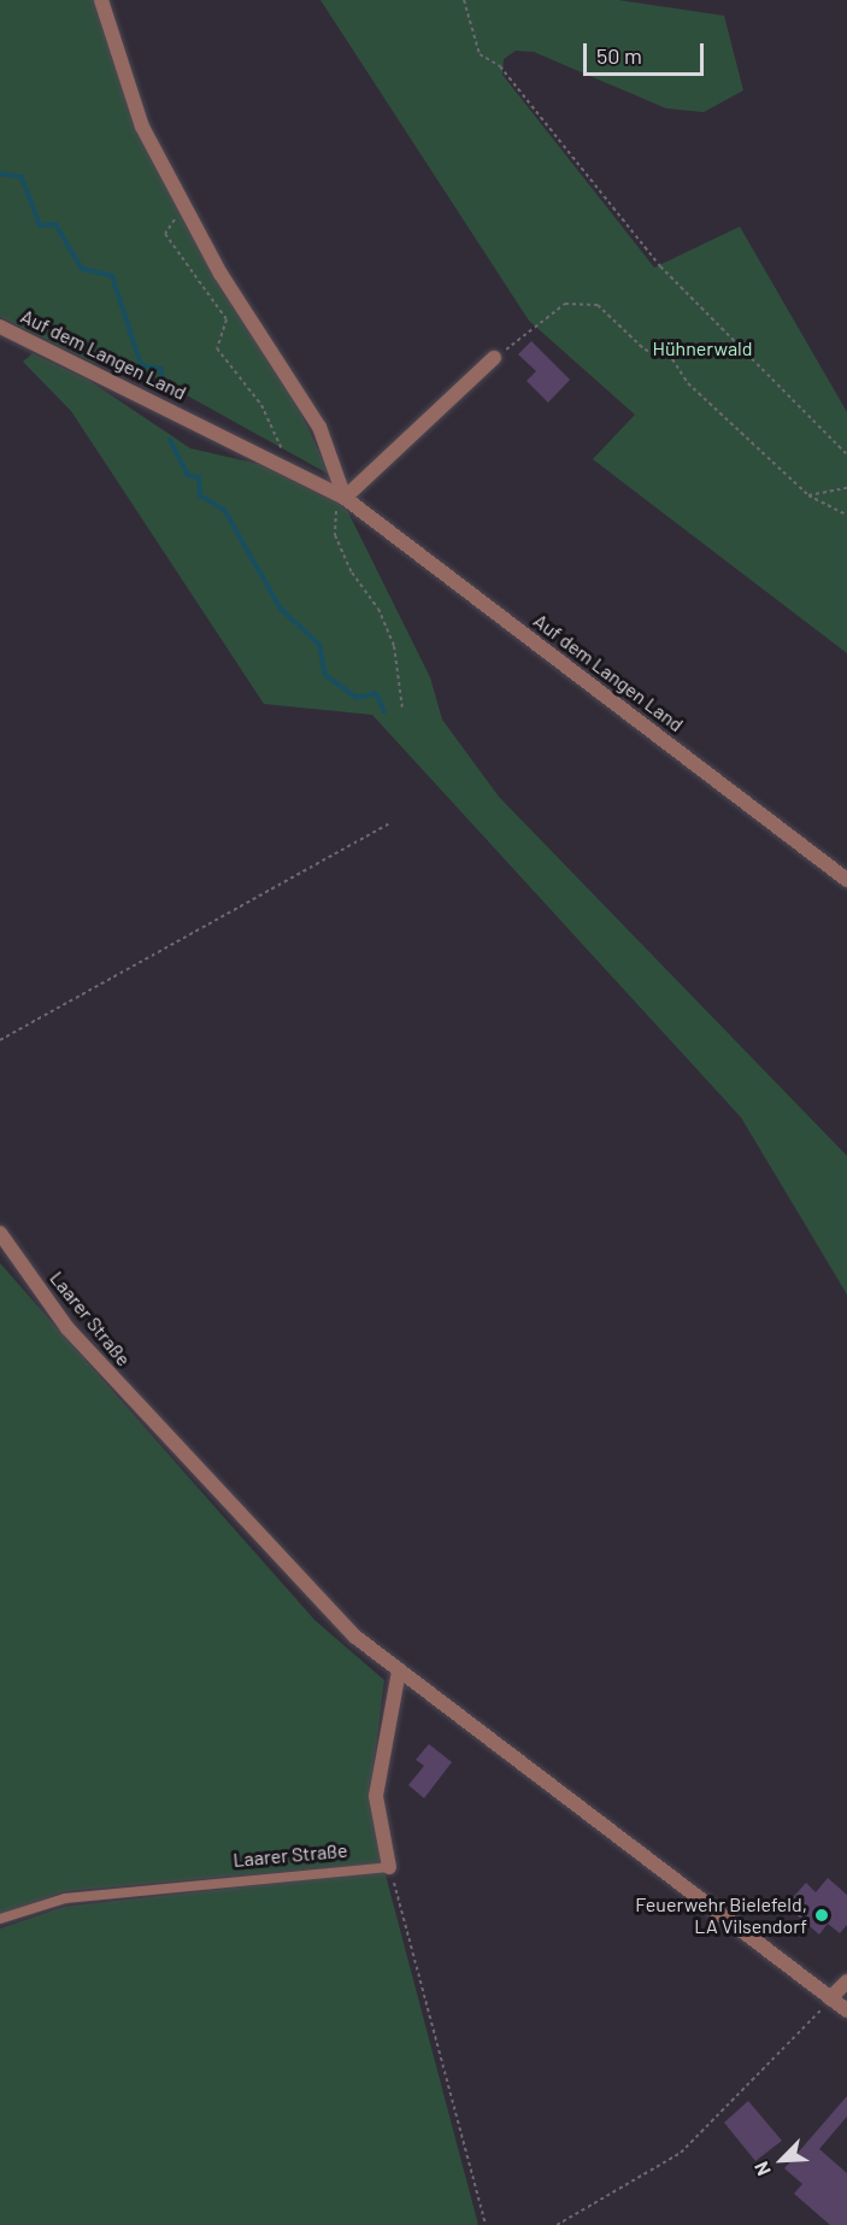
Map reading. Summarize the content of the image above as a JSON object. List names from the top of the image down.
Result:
{
  "streets": {
    "street": ["Auf dem Langen Land", "Laarer Straße"]
  },
  "parks": ["Hühnerwald"],
  "places": ["Feuerwehr Bielefeld, LA Vilsendorf"],
  "scale_bar": "50 m",
  "north": "bottom left"
}
